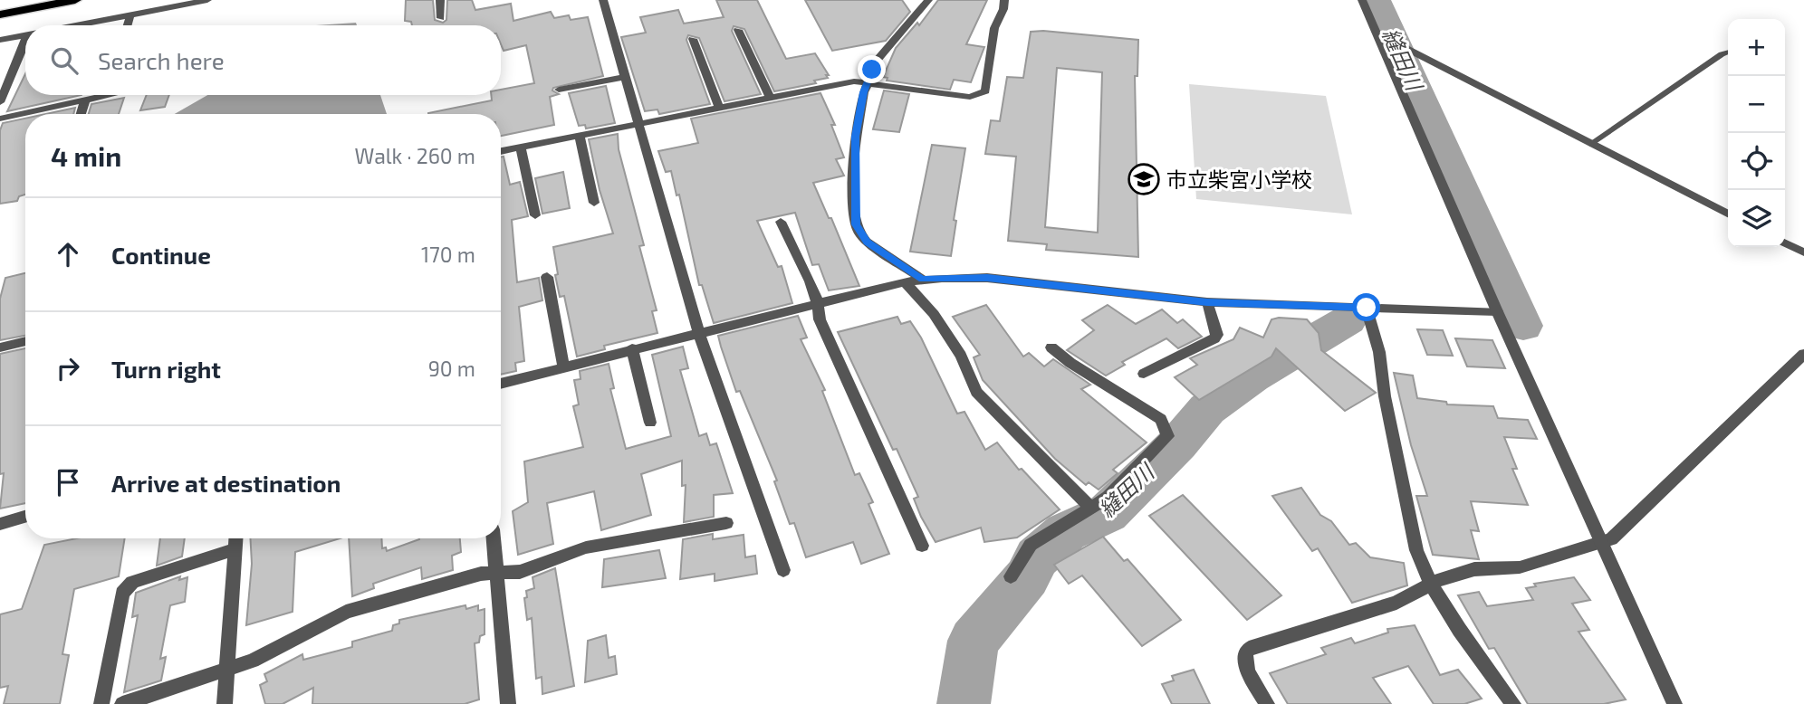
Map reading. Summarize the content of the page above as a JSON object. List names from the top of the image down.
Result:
{
  "water": ["縫田川"],
  "places": {
    "school or university": ["市立柴宮小学校"]
  },
  "page": {
    "map_buttons": ["+", "−"],
    "search": "Search here",
    "heading": ["4 min", "Walk · 260 m"],
    "list": [
      ["Continue", "170 m"],
      ["Turn right", "90 m"],
      "Arrive at destination"
    ]
  }
}
